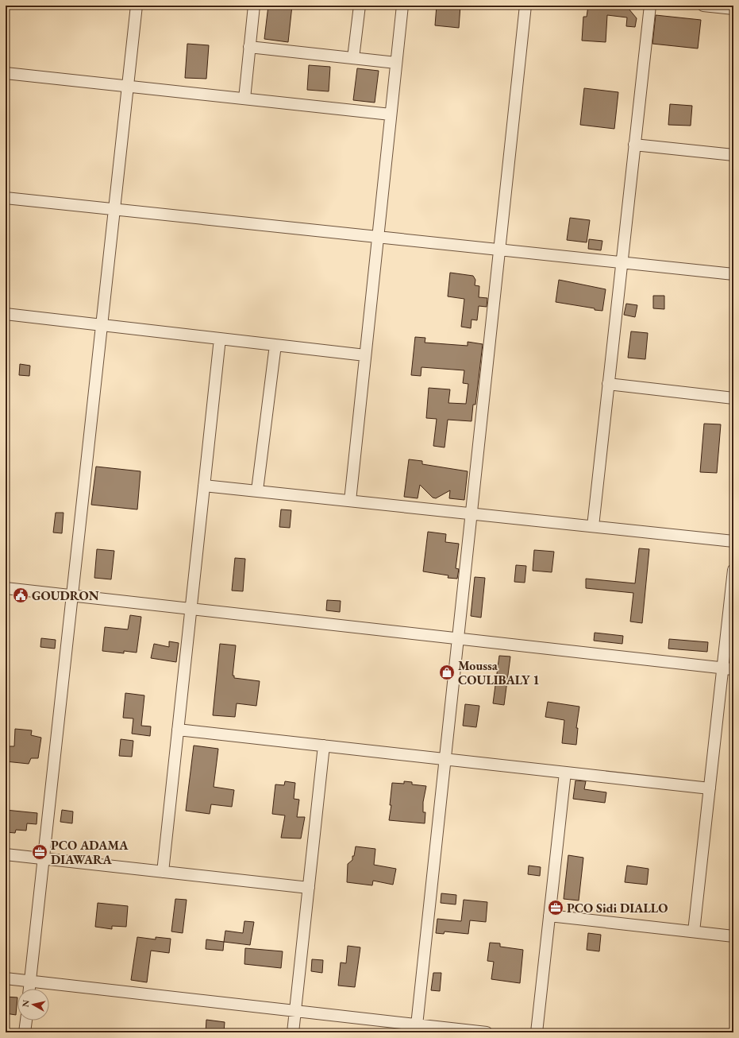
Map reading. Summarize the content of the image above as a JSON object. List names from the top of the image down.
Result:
{
  "places": {
    "public building": ["GOUDRON"],
    "shop": ["Moussa COULIBALY 1"],
    "office": ["PCO ADAMA DIAWARA", "PCO Sidi DIALLO"]
  },
  "north": "left"
}
